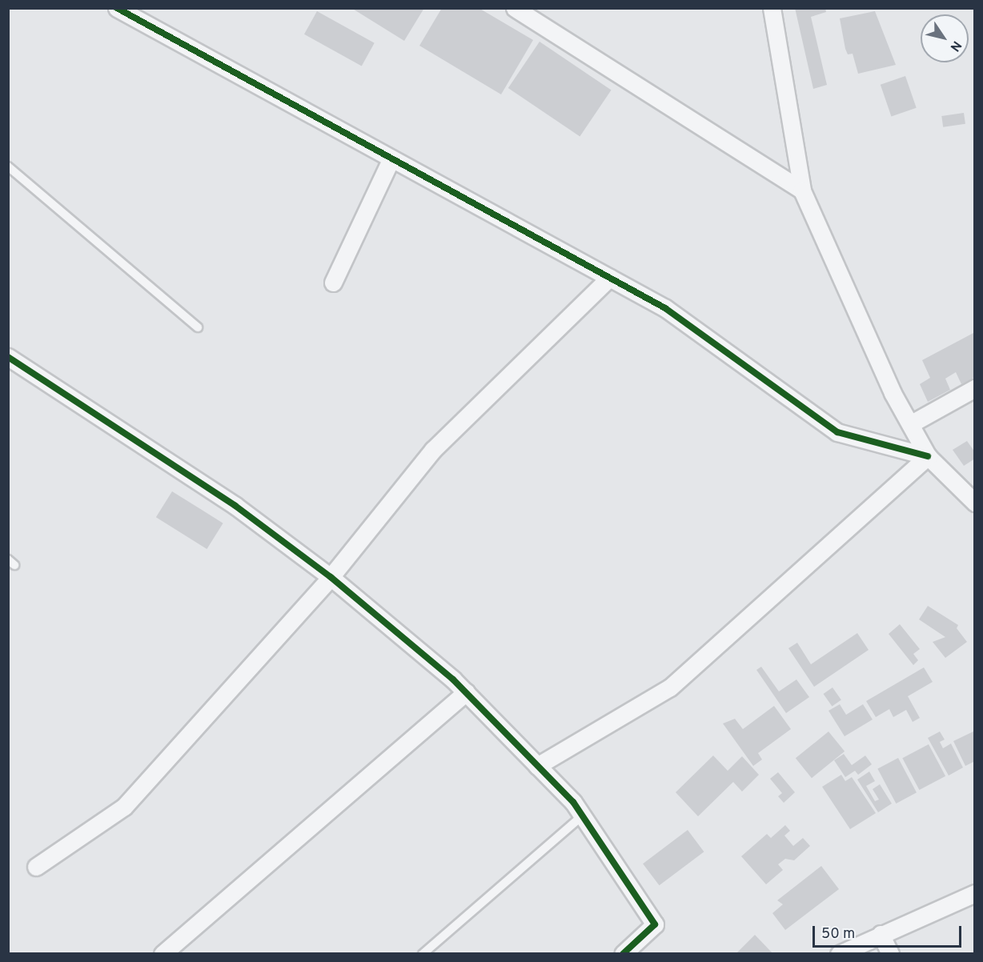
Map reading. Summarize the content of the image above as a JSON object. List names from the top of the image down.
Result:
{
  "scale_bar": "50 m",
  "north": "bottom right"
}
